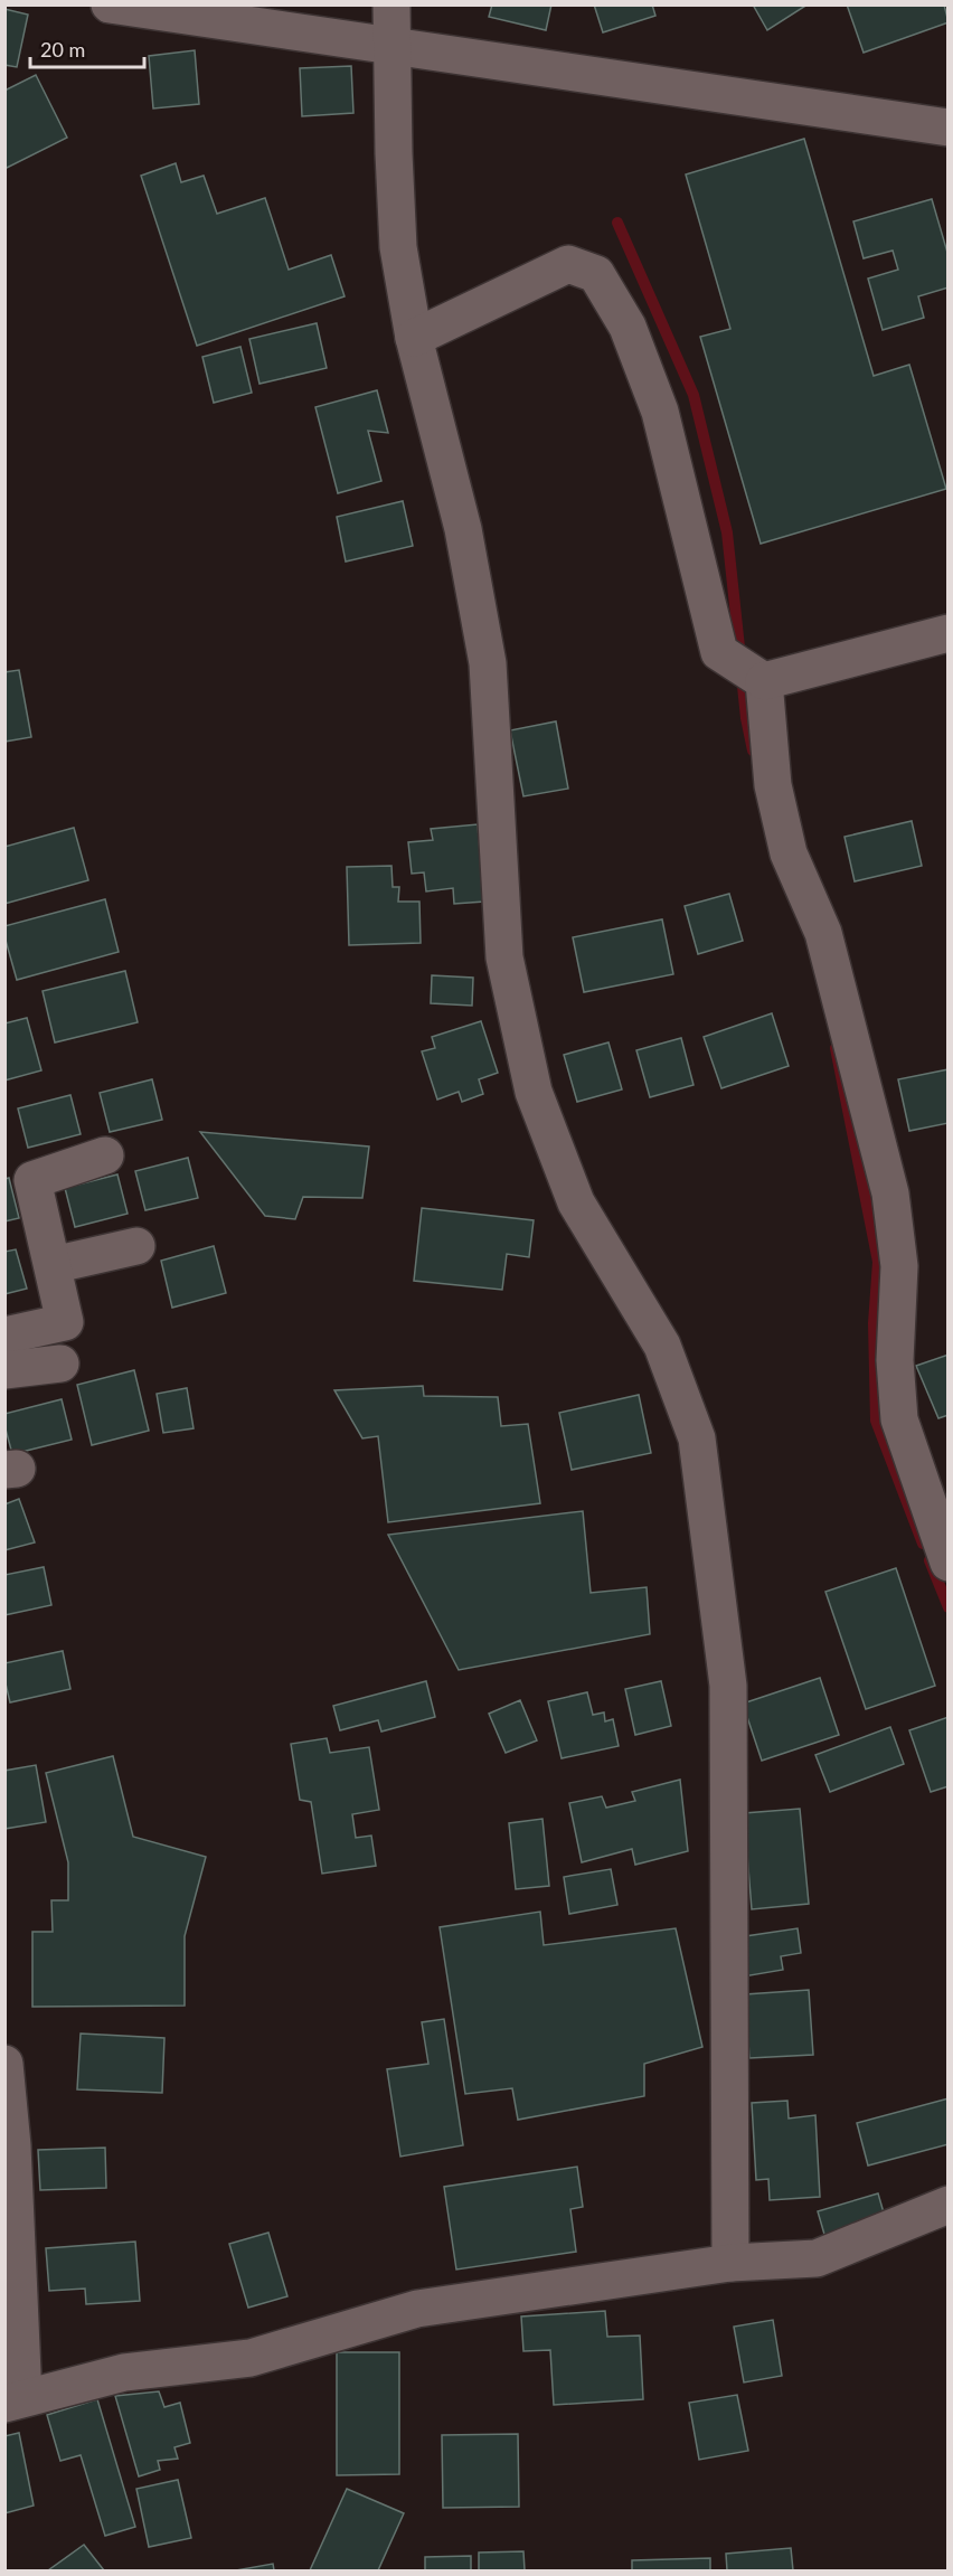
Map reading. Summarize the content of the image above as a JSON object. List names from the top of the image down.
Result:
{
  "scale_bar": "20 m"
}
